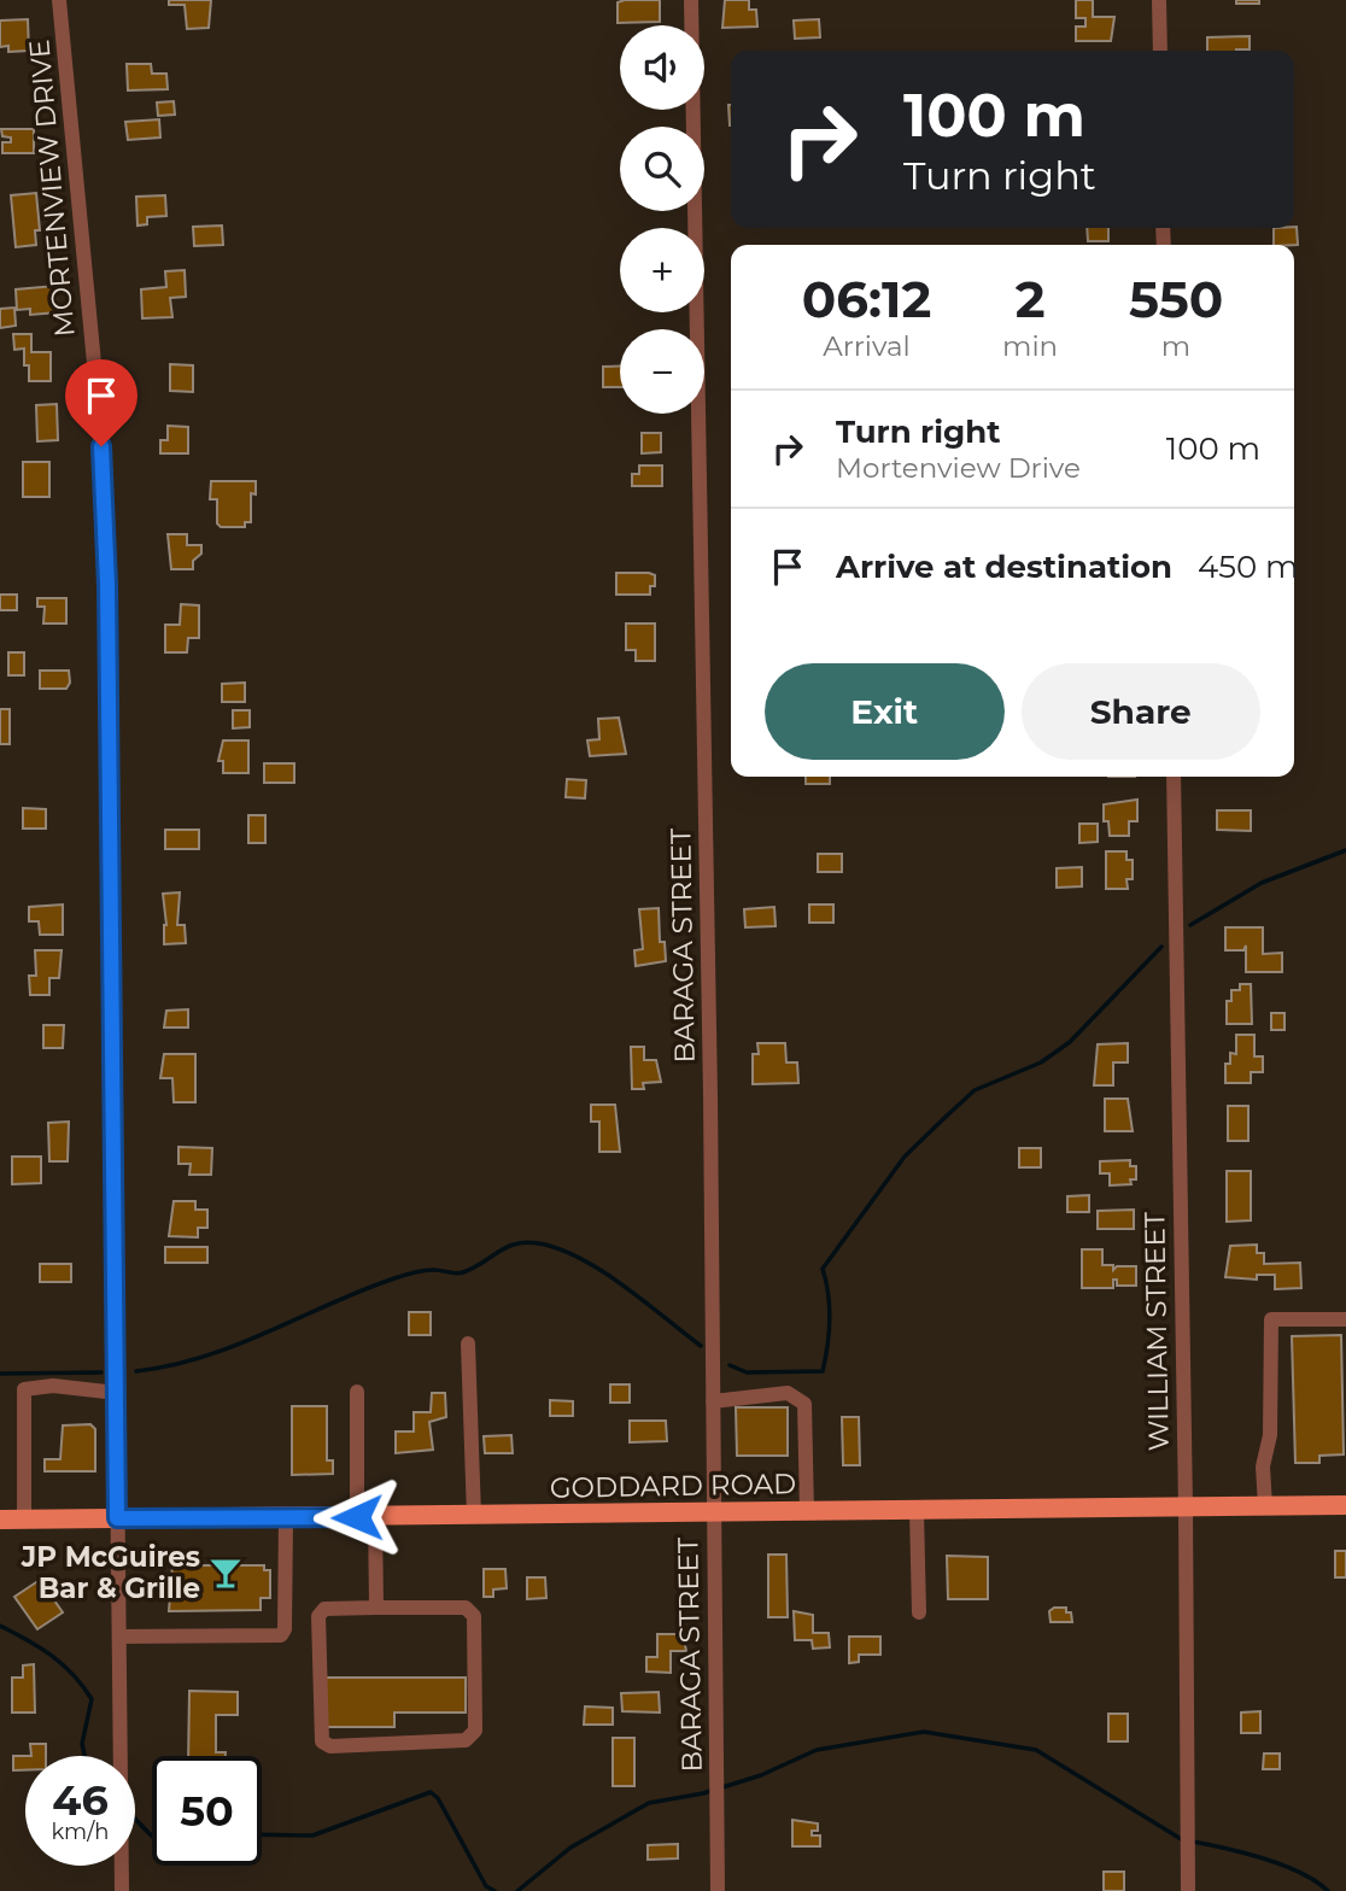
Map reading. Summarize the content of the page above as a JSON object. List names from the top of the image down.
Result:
{
  "streets": {
    "main road": ["GODDARD ROAD"],
    "street": ["MORTENVIEW DRIVE", "BARAGA STREET", "WILLIAM STREET"]
  },
  "crossings": [
    ["MORTENVIEW DRIVE", "GODDARD ROAD"],
    ["BARAGA STREET", "GODDARD ROAD"],
    ["WILLIAM STREET", "GODDARD ROAD"]
  ],
  "places": {
    "bar": ["JP McGuires Bar & Grille"]
  },
  "page": {
    "map_buttons": ["+", "−"],
    "turn": ["100 m", "Turn right"],
    "eta": [
      "06:12",
      "Arrival",
      "2",
      "min",
      "550",
      "m"
    ],
    "list": [
      {
        "name": "Turn right",
        "note": "Mortenview Drive",
        "value": "100 m"
      },
      {
        "name": "Arrive at destination",
        "value": "450 m"
      }
    ],
    "buttons": ["Exit", "Share"],
    "speed": "46 km/h",
    "limit": "50"
  }
}
